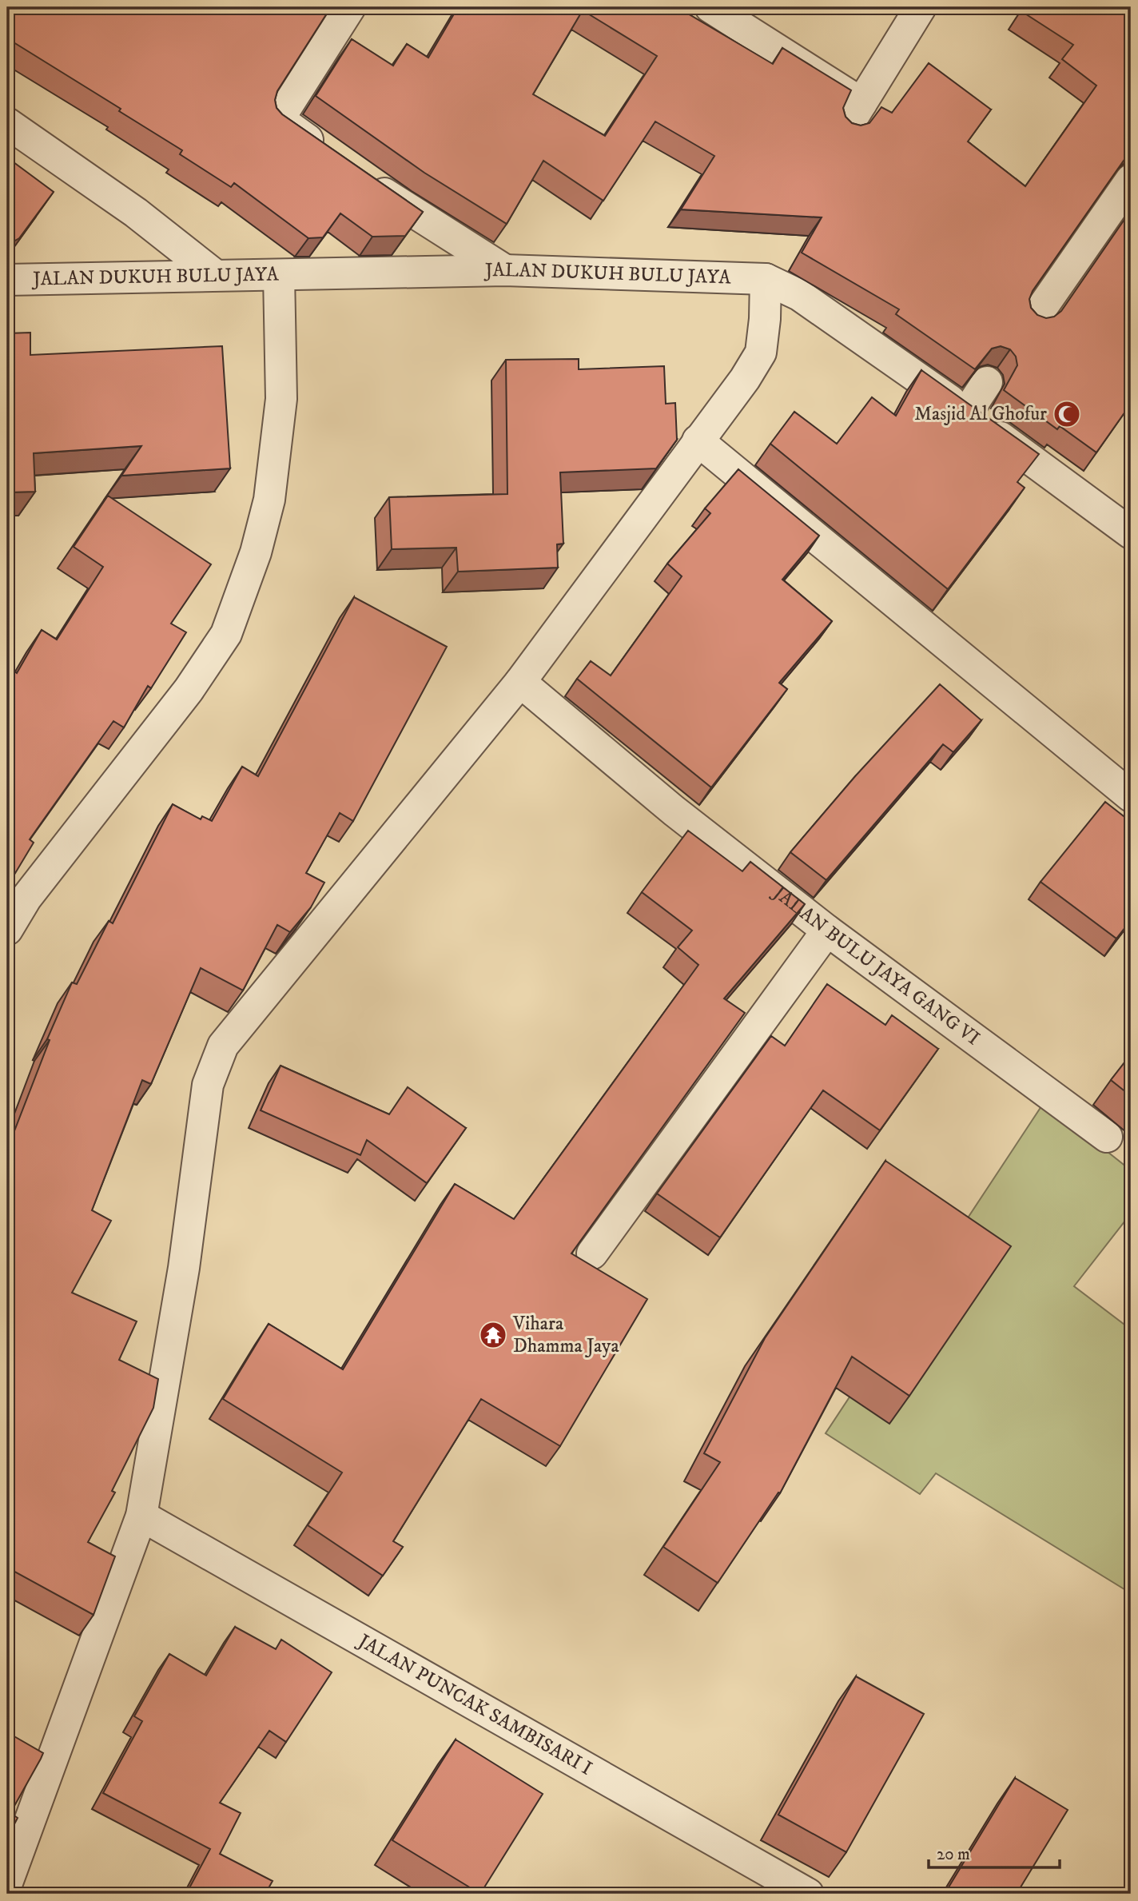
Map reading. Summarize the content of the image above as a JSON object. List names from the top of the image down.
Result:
{
  "streets": {
    "street": ["JALAN DUKUH BULU JAYA", "JALAN BULU JAYA GANG VI", "JALAN PUNCAK SAMBISARI I"]
  },
  "places": {
    "mosque": ["Masjid Al Ghofur"],
    "temple": ["Vihara Dhamma Jaya"]
  },
  "scale_bar": "20 m"
}
